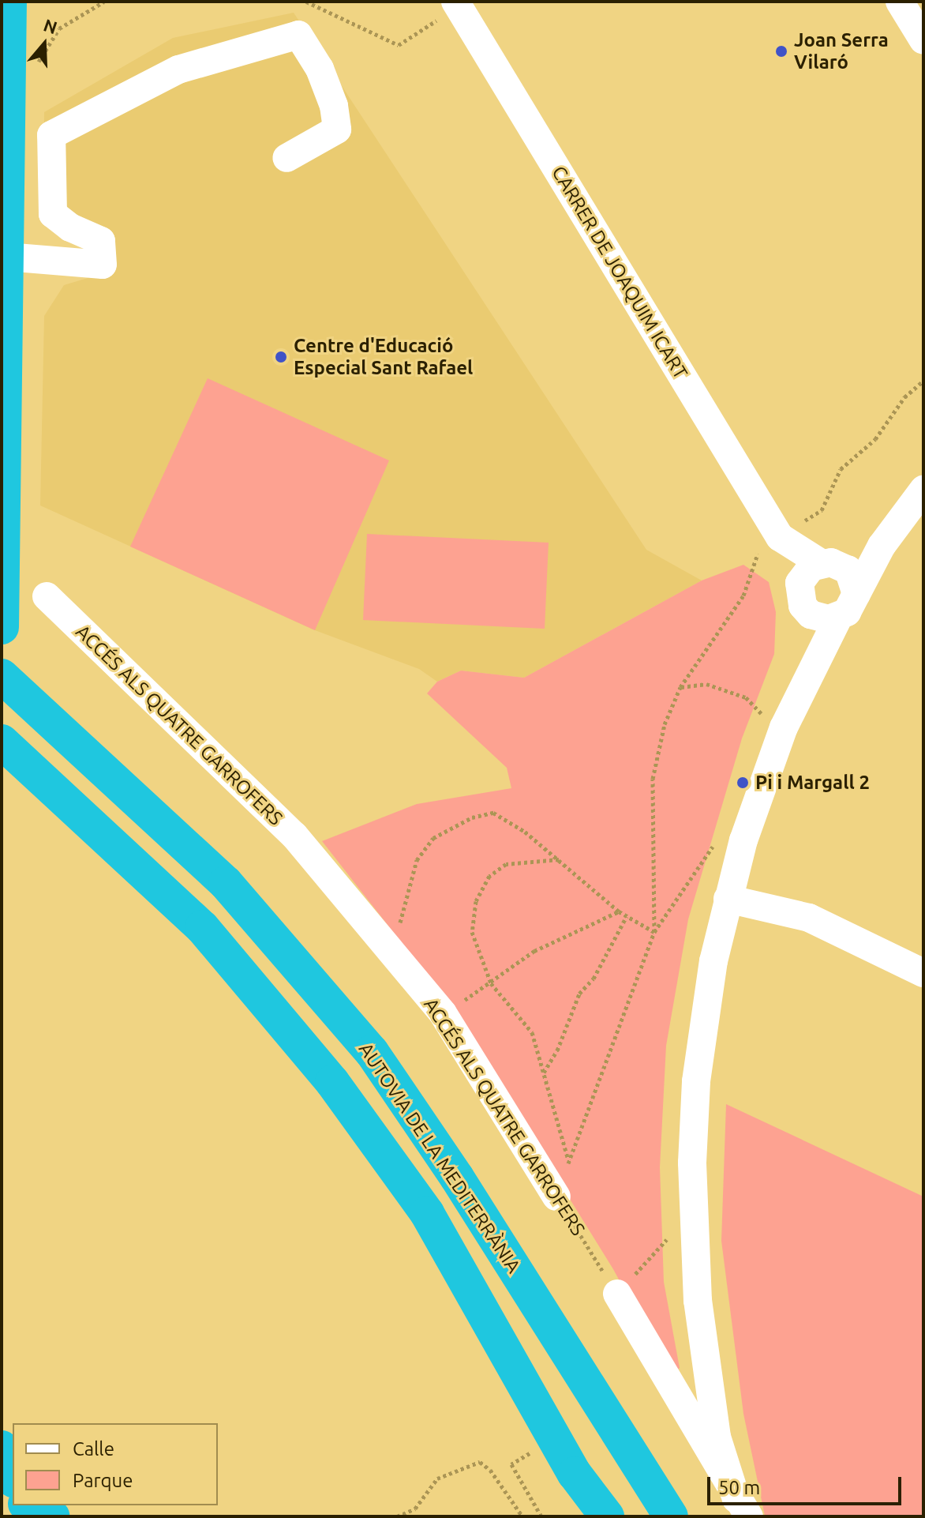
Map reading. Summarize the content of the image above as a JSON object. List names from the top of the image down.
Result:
{
  "streets": {
    "highway": ["AUTOVIA DE LA MEDITERRÀNIA"],
    "street": ["CARRER DE JOAQUIM ICART", "ACCÉS ALS QUATRE GARROFERS"]
  },
  "places": ["Joan Serra Vilaró", "Centre d'Educació Especial Sant Rafael", "Pi i Margall 2"],
  "legend": ["Calle", "Parque"],
  "scale_bar": "50 m",
  "north": "top"
}
